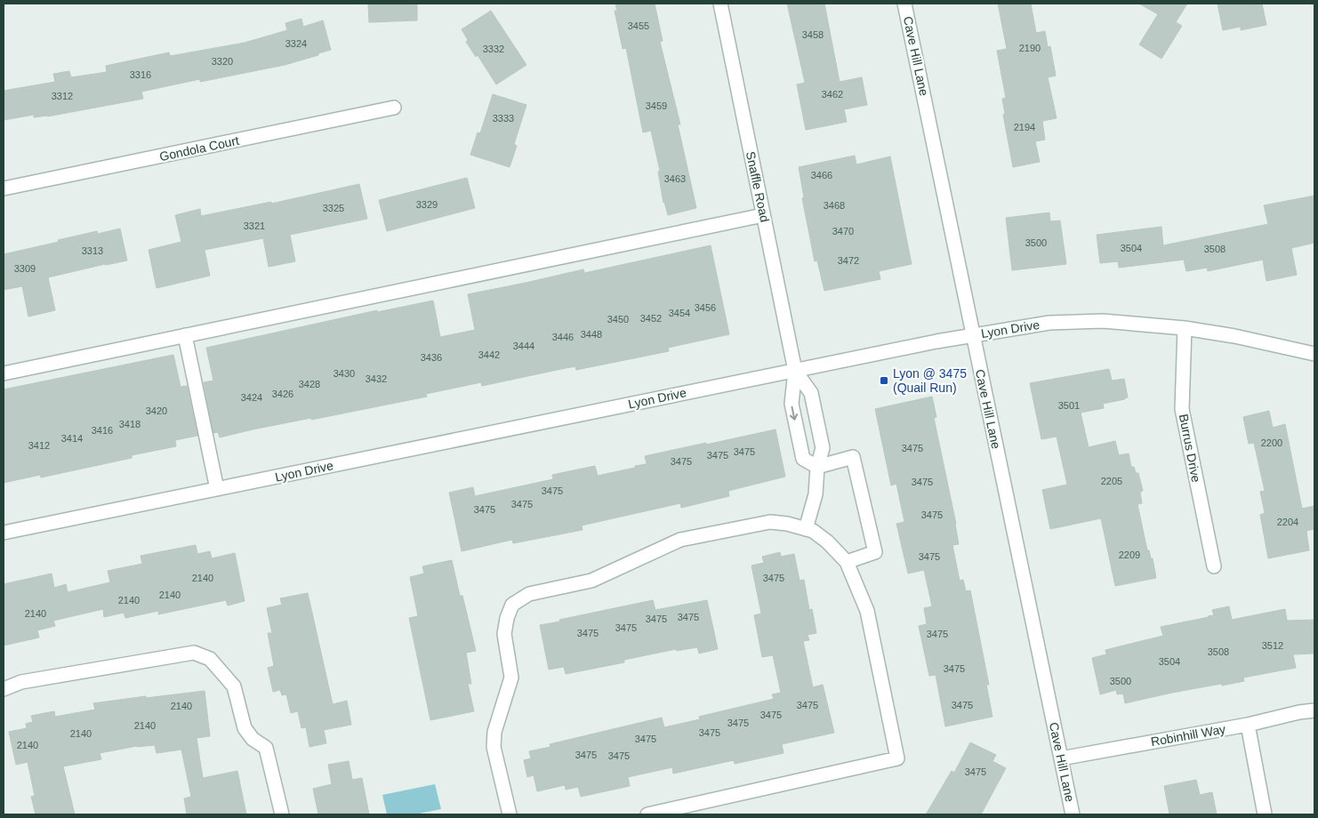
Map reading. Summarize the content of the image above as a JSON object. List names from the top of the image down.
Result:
{
  "streets": {
    "street": [
      "Cave Hill Lane",
      "Gondola Court",
      "Snaffle Road",
      "Lyon Drive",
      "Burrus Drive",
      "Robinhill Way"
    ]
  },
  "crossings": [
    ["Cave Hill Lane", "Lyon Drive"],
    ["Cave Hill Lane", "Robinhill Way"],
    ["Snaffle Road", "Lyon Drive"],
    ["Lyon Drive", "Burrus Drive"]
  ],
  "places": {
    "transit": ["Lyon @ 3475 (Quail Run)"]
  },
  "house_numbers": [
    "3455",
    "3458",
    "3324",
    "2190",
    "3332",
    "3320",
    "3316",
    "3462",
    "3312",
    "3459",
    "3333",
    "2194",
    "3466",
    "3463",
    "3329",
    "3468",
    "3325",
    "3321",
    "3470",
    "3500",
    "3504",
    "3508",
    "3313",
    "3472",
    "3309",
    "3456",
    "3454",
    "3452",
    "3450",
    "3448",
    "3446",
    "3444",
    "3442",
    "3436",
    "3430",
    "3432",
    "3428",
    "3426",
    "3424",
    "3501",
    "3420",
    "3418",
    "3416",
    "3414",
    "2200",
    "3412",
    "3475",
    "3475",
    "3475",
    "3475",
    "2205",
    "3475",
    "3475",
    "3475",
    "3475",
    "3475",
    "2204",
    "2209",
    "3475",
    "2140",
    "3475",
    "2140",
    "2140",
    "2140",
    "3475",
    "3475",
    "3475",
    "3475",
    "3475",
    "3512",
    "3508",
    "3504",
    "3475",
    "3500",
    "3475",
    "3475",
    "2140",
    "3475",
    "3475",
    "2140",
    "3475",
    "2140",
    "3475",
    "2140",
    "3475",
    "3475",
    "3475"
  ]
}
